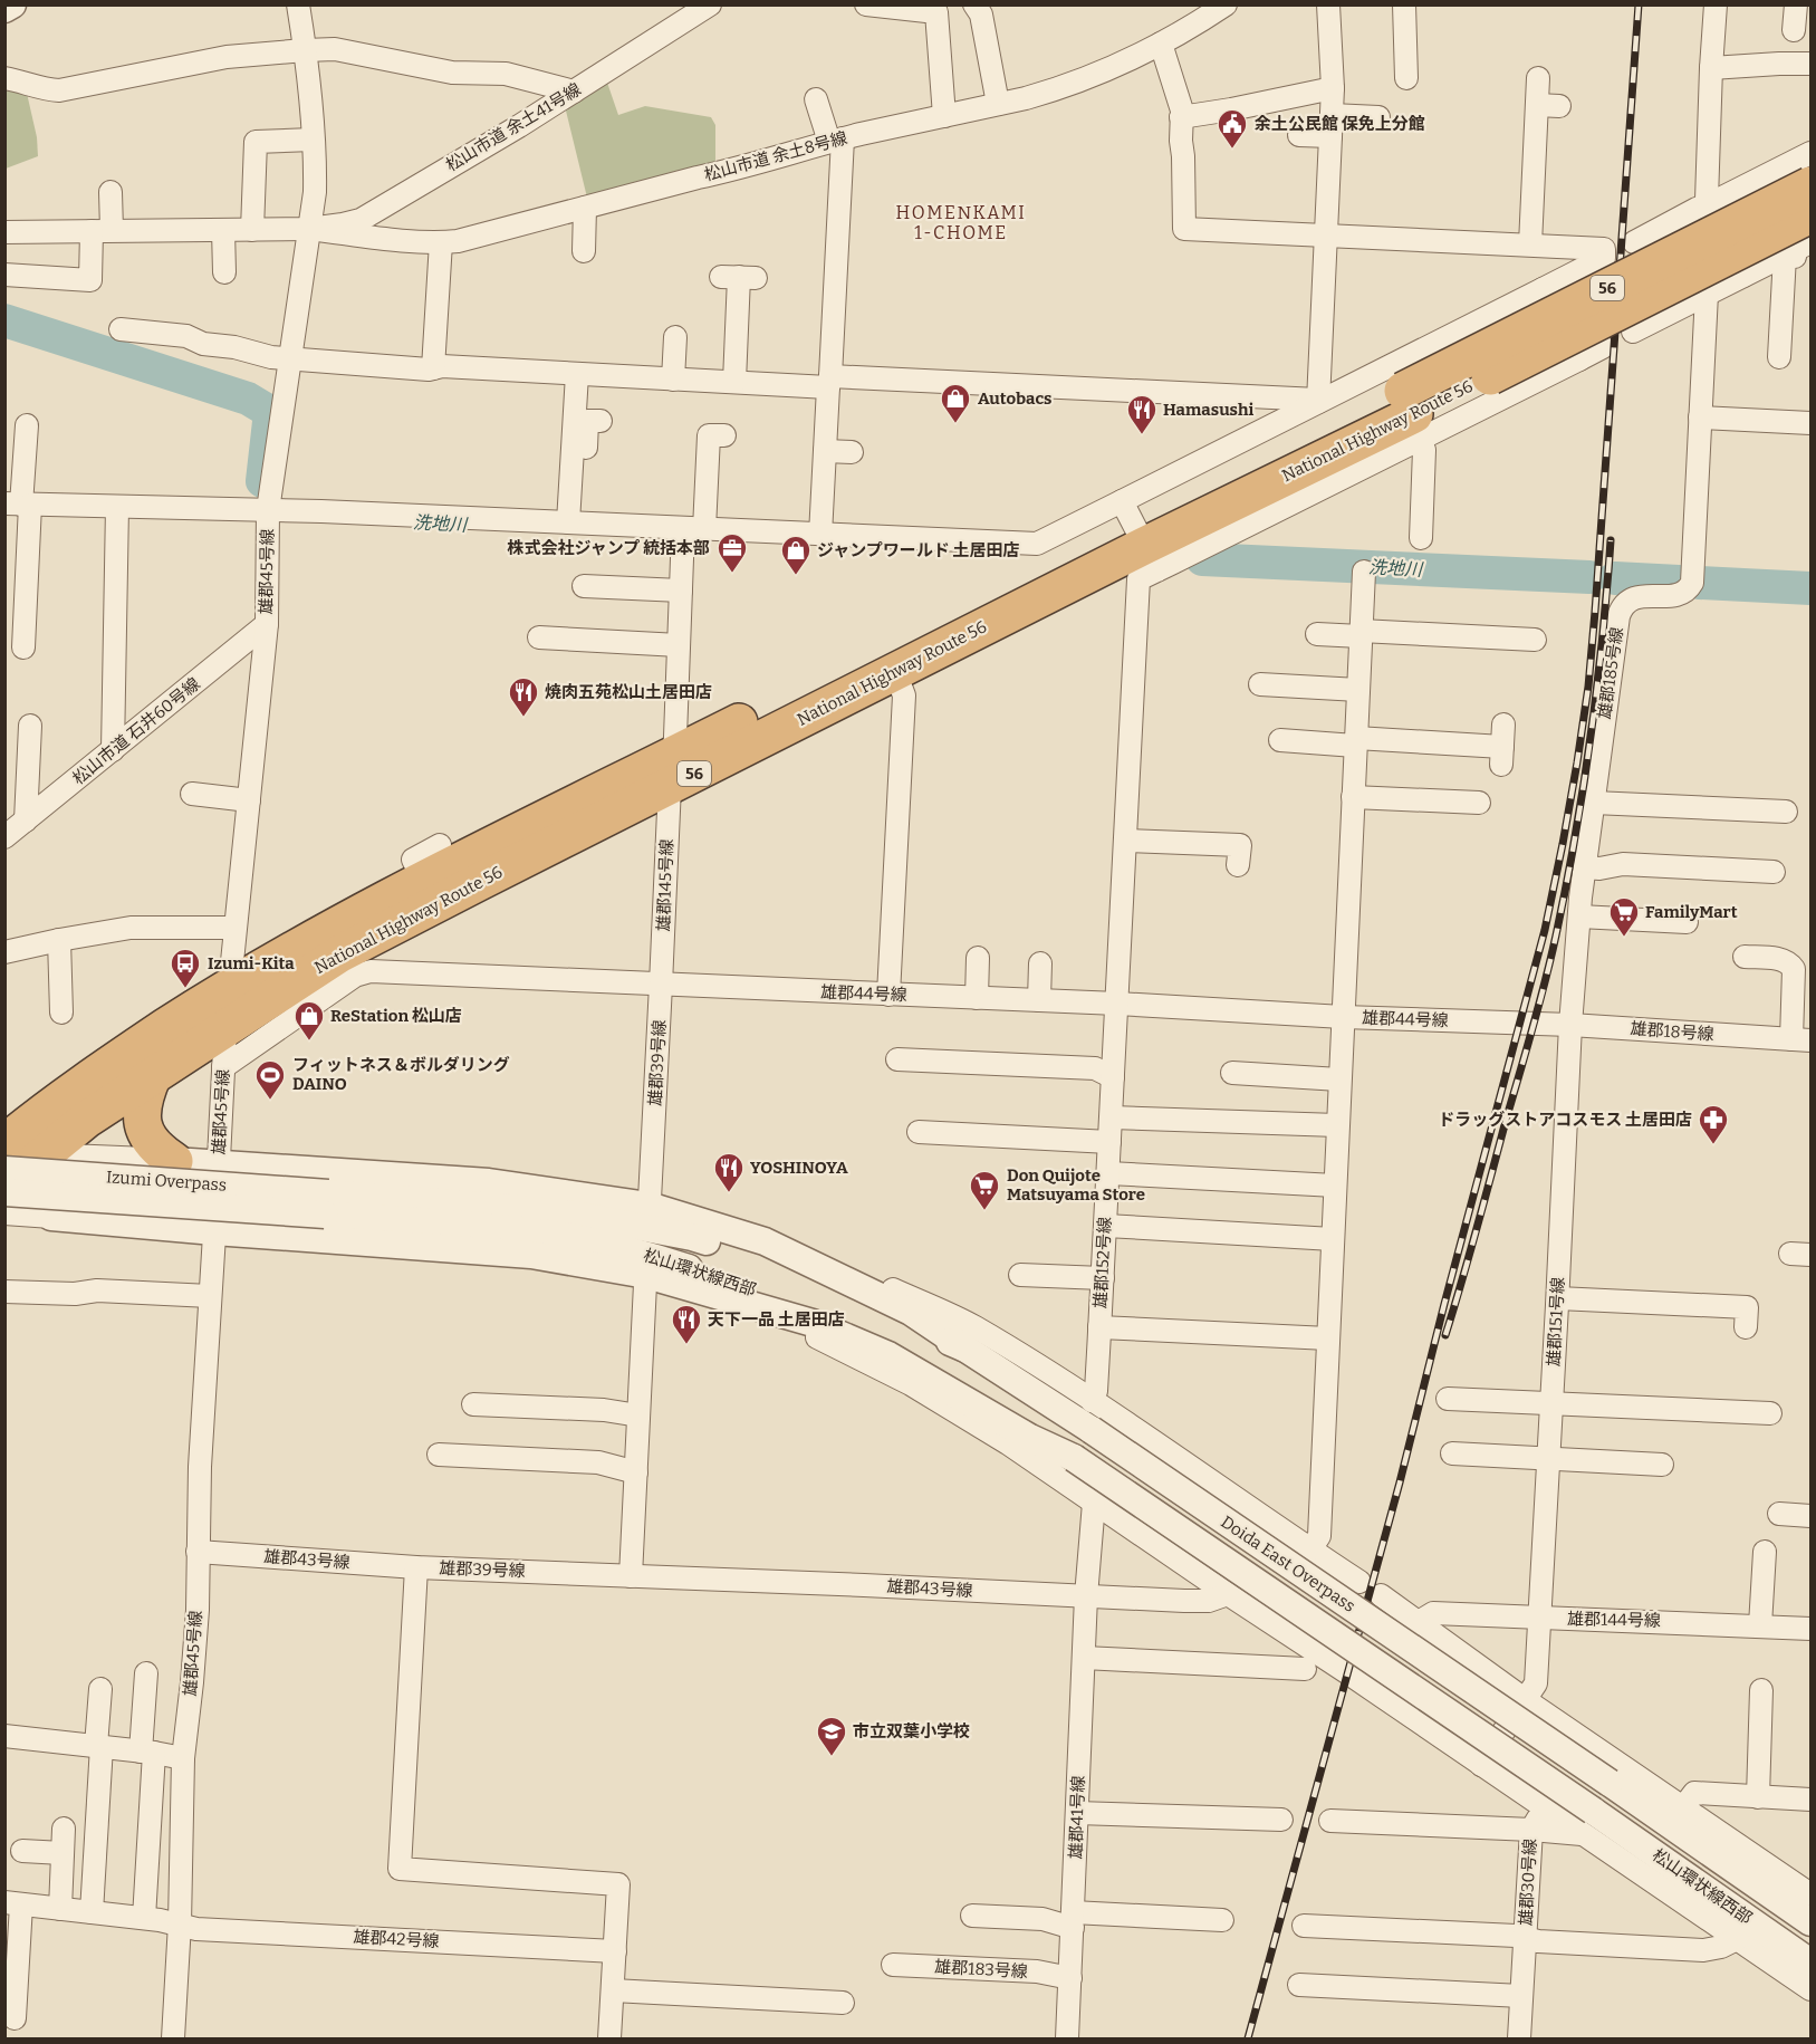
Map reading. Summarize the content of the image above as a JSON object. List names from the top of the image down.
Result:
{
  "streets": {
    "highway": ["56", "National Highway Route 56"],
    "street": [
      "松山市道 余土41号線",
      "松山市道 余土8号線",
      "雄郡45号線",
      "雄郡185号線",
      "松山市道 石井60号線",
      "雄郡145号線",
      "雄郡44号線",
      "雄郡18号線",
      "雄郡39号線",
      "Izumi Overpass",
      "雄郡152号線",
      "松山環状線西部",
      "雄郡151号線",
      "雄郡43号線",
      "Doida East Overpass",
      "雄郡144号線",
      "雄郡41号線",
      "雄郡30号線",
      "雄郡42号線",
      "雄郡183号線"
    ]
  },
  "crossings": [
    ["松山市道 余土41号線", "松山市道 余土8号線"],
    ["松山市道 余土41号線", "雄郡45号線"],
    ["松山市道 余土8号線", "雄郡45号線"],
    ["National Highway Route 56", "雄郡45号線"],
    ["National Highway Route 56", "雄郡145号線"],
    ["National Highway Route 56", "雄郡152号線"],
    ["雄郡45号線", "松山市道 石井60号線"],
    ["雄郡45号線", "雄郡44号線"],
    ["雄郡45号線", "雄郡43号線"],
    ["雄郡45号線", "雄郡42号線"],
    ["雄郡185号線", "雄郡18号線"],
    ["雄郡185号線", "雄郡151号線"],
    ["雄郡145号線", "雄郡44号線"],
    ["雄郡145号線", "雄郡39号線"],
    ["雄郡44号線", "雄郡18号線"],
    ["雄郡44号線", "雄郡39号線"],
    ["雄郡44号線", "雄郡152号線"],
    ["雄郡18号線", "雄郡151号線"],
    ["雄郡39号線", "松山環状線西部"],
    ["雄郡39号線", "雄郡43号線"],
    ["雄郡39号線", "雄郡42号線"],
    ["Izumi Overpass", "松山環状線西部"],
    ["松山環状線西部", "Doida East Overpass"],
    ["雄郡151号線", "雄郡144号線"],
    ["雄郡43号線", "雄郡41号線"],
    ["雄郡41号線", "雄郡183号線"]
  ],
  "districts": ["HOMENKAMI 1-CHOME"],
  "water": ["洗地川"],
  "places": {
    "public building": ["余土公民館 保免上分館"],
    "shop": ["Autobacs", "ジャンプワールド 土居田店", "ReStation 松山店"],
    "restaurant": [
      "Hamasushi",
      "焼肉五苑松山土居田店",
      "YOSHINOYA",
      "天下一品 土居田店"
    ],
    "office": ["株式会社ジャンプ 統括本部"],
    "supermarket": ["FamilyMart", "Don Quijote Matsuyama Store"],
    "bus stop": ["Izumi-Kita"],
    "sports": ["フィットネス＆ボルダリング DAINO"],
    "pharmacy": ["ドラッグストアコスモス 土居田店"],
    "school or university": ["市立双葉小学校"]
  }
}
